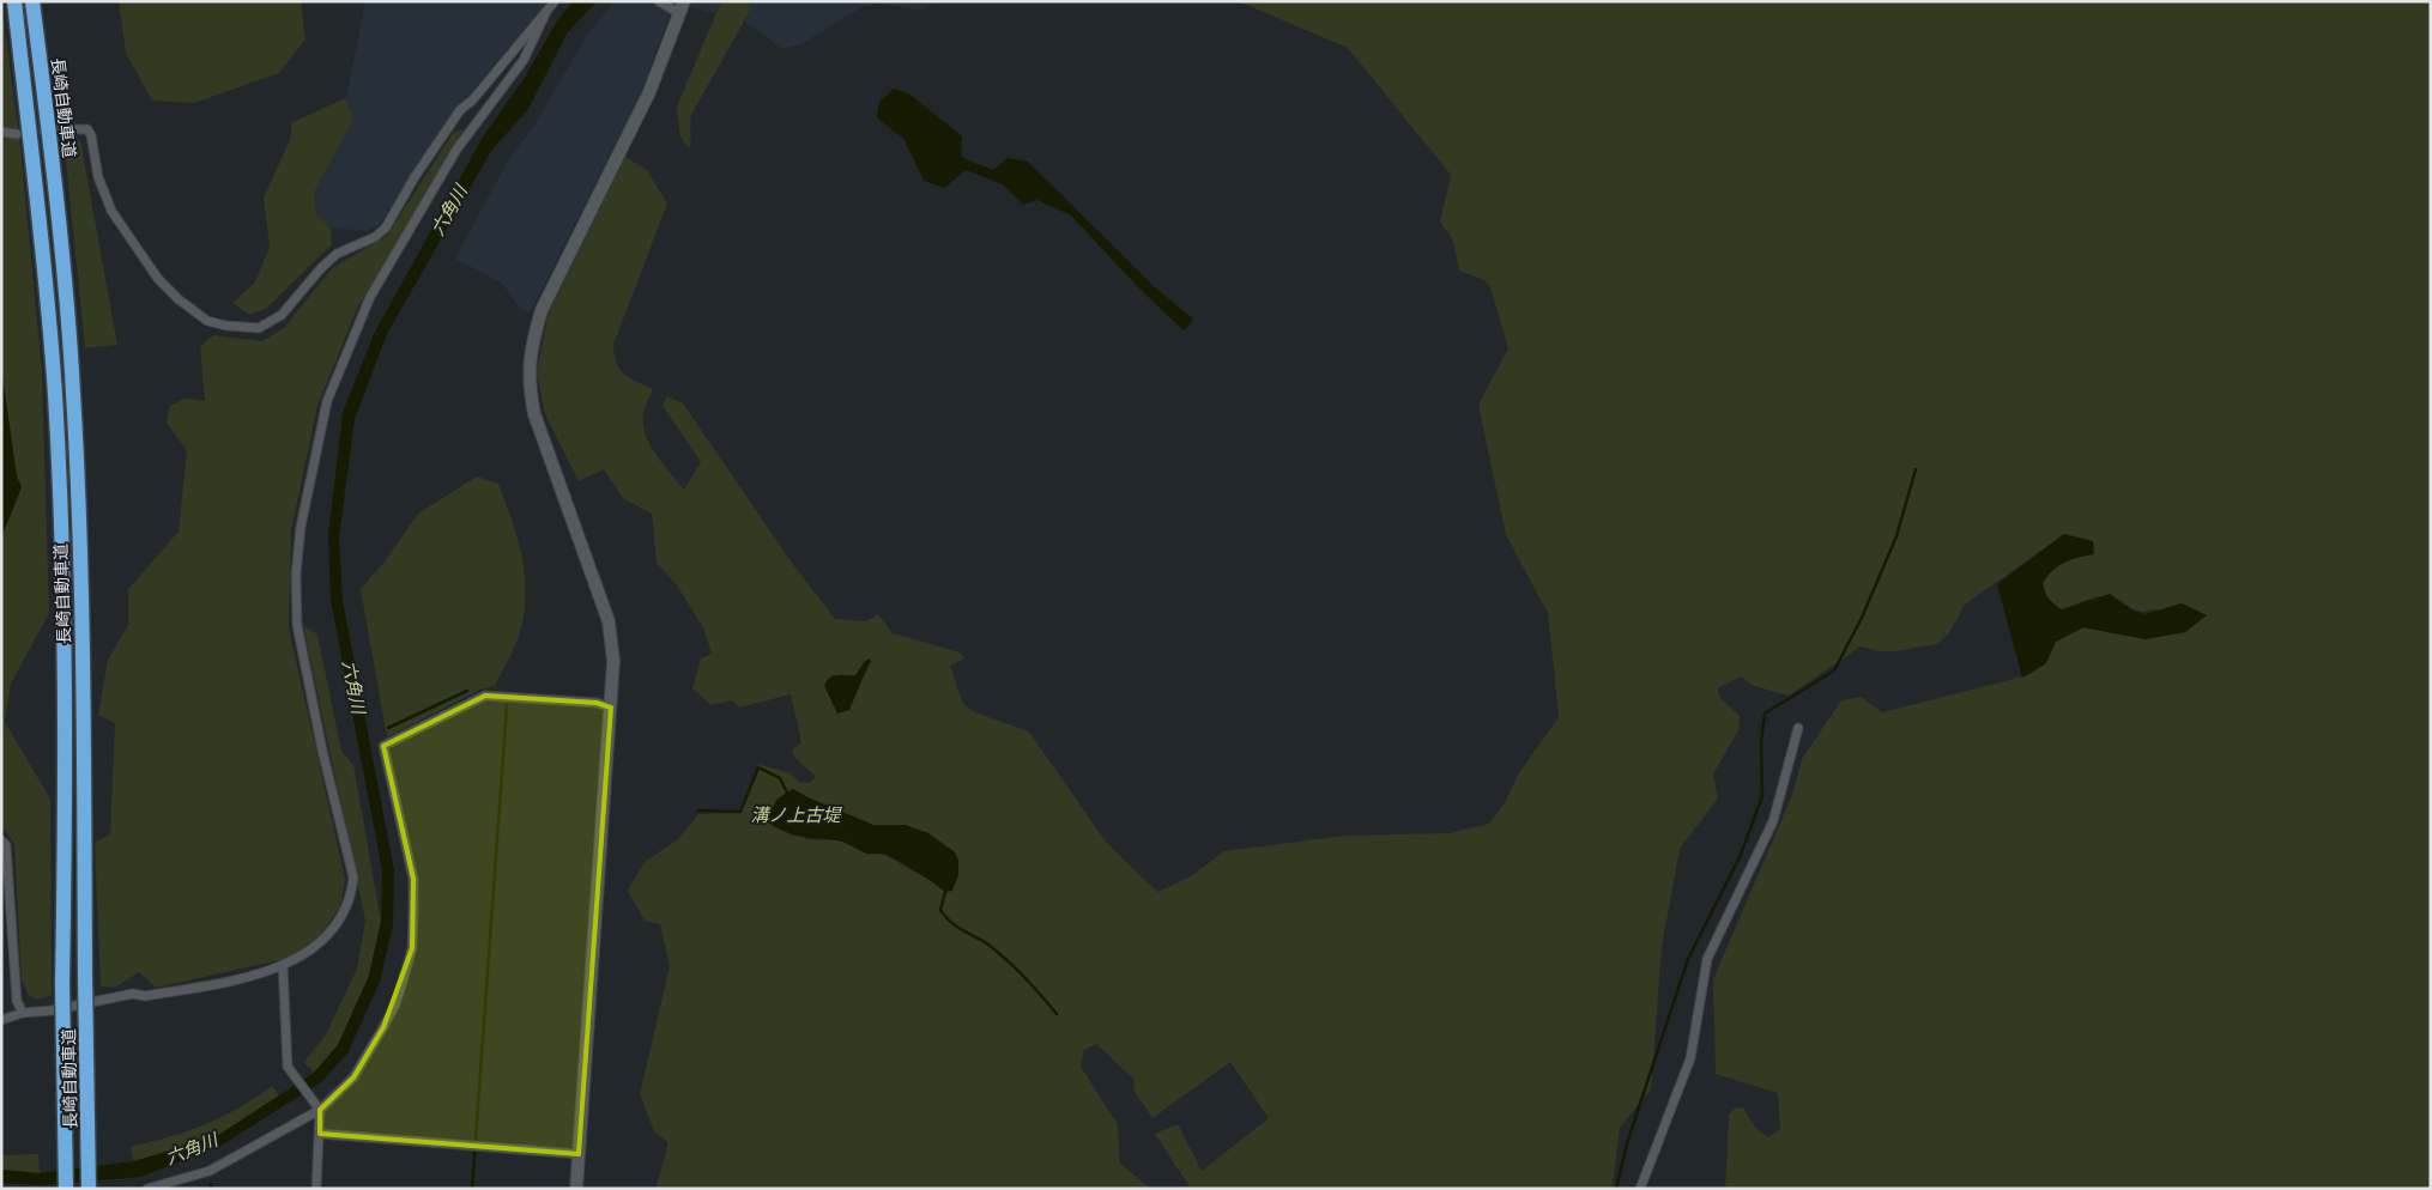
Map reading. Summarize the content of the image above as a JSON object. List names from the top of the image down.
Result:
{
  "streets": {
    "highway": ["長崎自動車道"]
  },
  "water": ["六角川", "溝ノ上古堤"]
}
